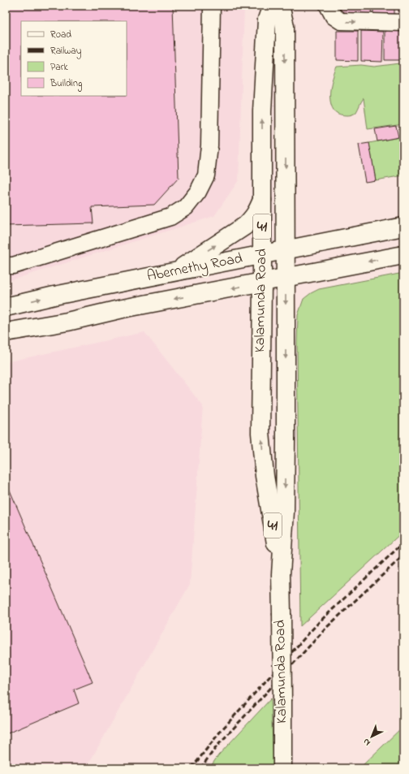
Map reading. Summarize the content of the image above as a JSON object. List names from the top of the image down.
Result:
{
  "streets": {
    "main road": ["41", "Abernethy Road", "Kalamunda Road"]
  },
  "crossings": [
    ["Abernethy Road", "Kalamunda Road"]
  ],
  "legend": [
    "Road",
    "Railway",
    "Park",
    "Building"
  ],
  "north": "bottom left"
}
